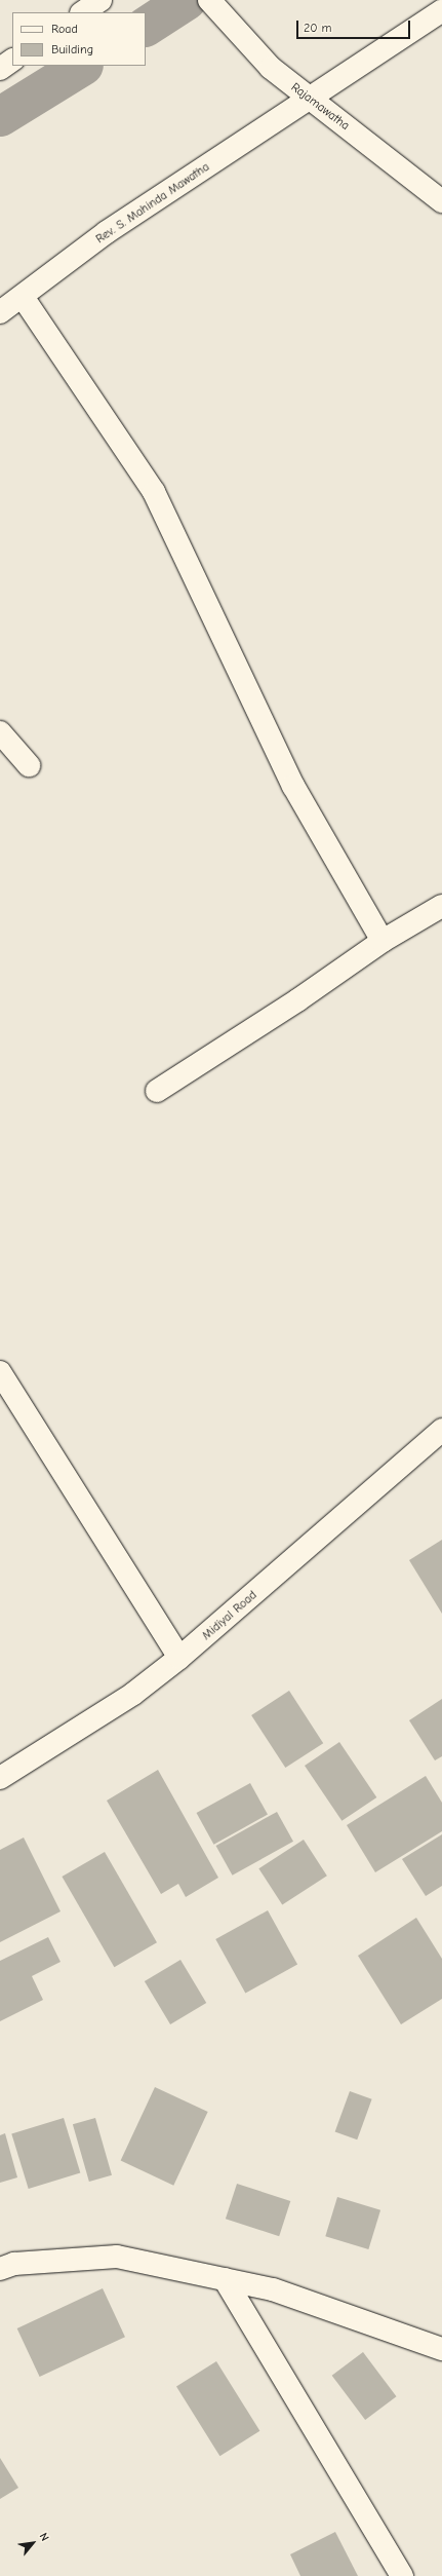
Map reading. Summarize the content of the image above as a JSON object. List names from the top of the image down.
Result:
{
  "streets": {
    "street": ["Rajamawatha", "Rev. S. Mahinda Mawatha", "Midiyal Road"]
  },
  "crossings": [
    ["Rajamawatha", "Rev. S. Mahinda Mawatha"]
  ],
  "legend": ["Road", "Building"],
  "scale_bar": "20 m",
  "north": "top right"
}
